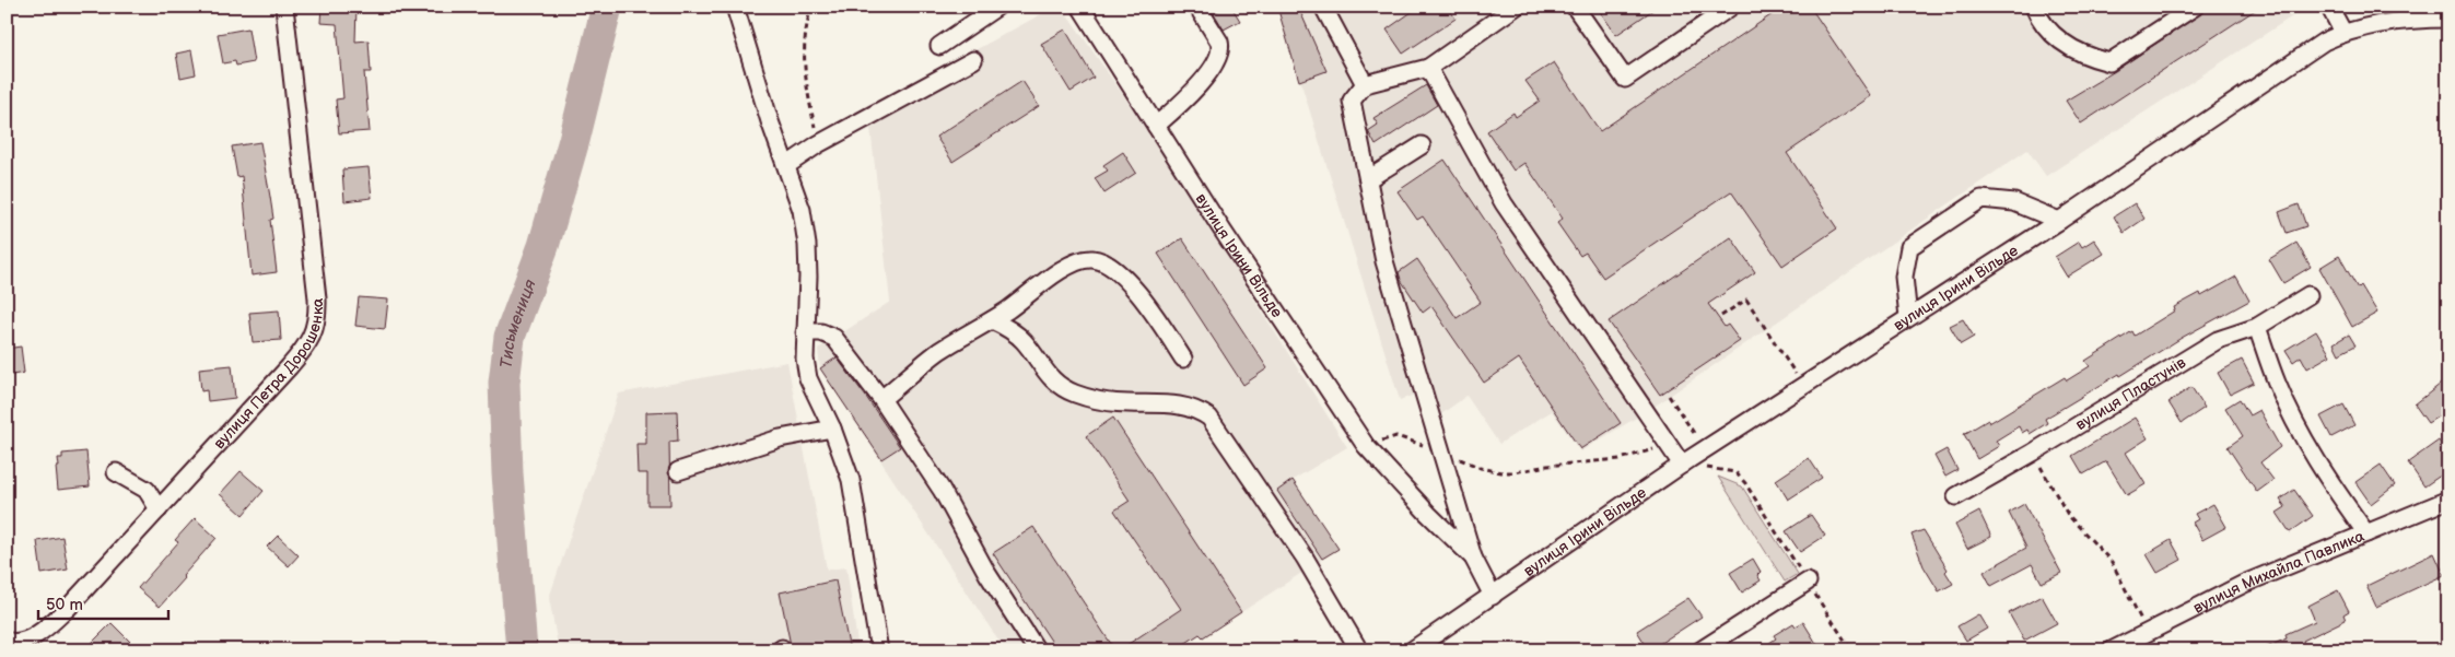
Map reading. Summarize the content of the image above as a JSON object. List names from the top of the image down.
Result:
{
  "streets": {
    "street": [
      "вулиця Ірини Вільде",
      "вулиця Петра Дорошенка",
      "вулиця Пластунів",
      "вулиця Михайла Павлика"
    ]
  },
  "water": ["Тисьмениця"],
  "scale_bar": "50 m"
}
